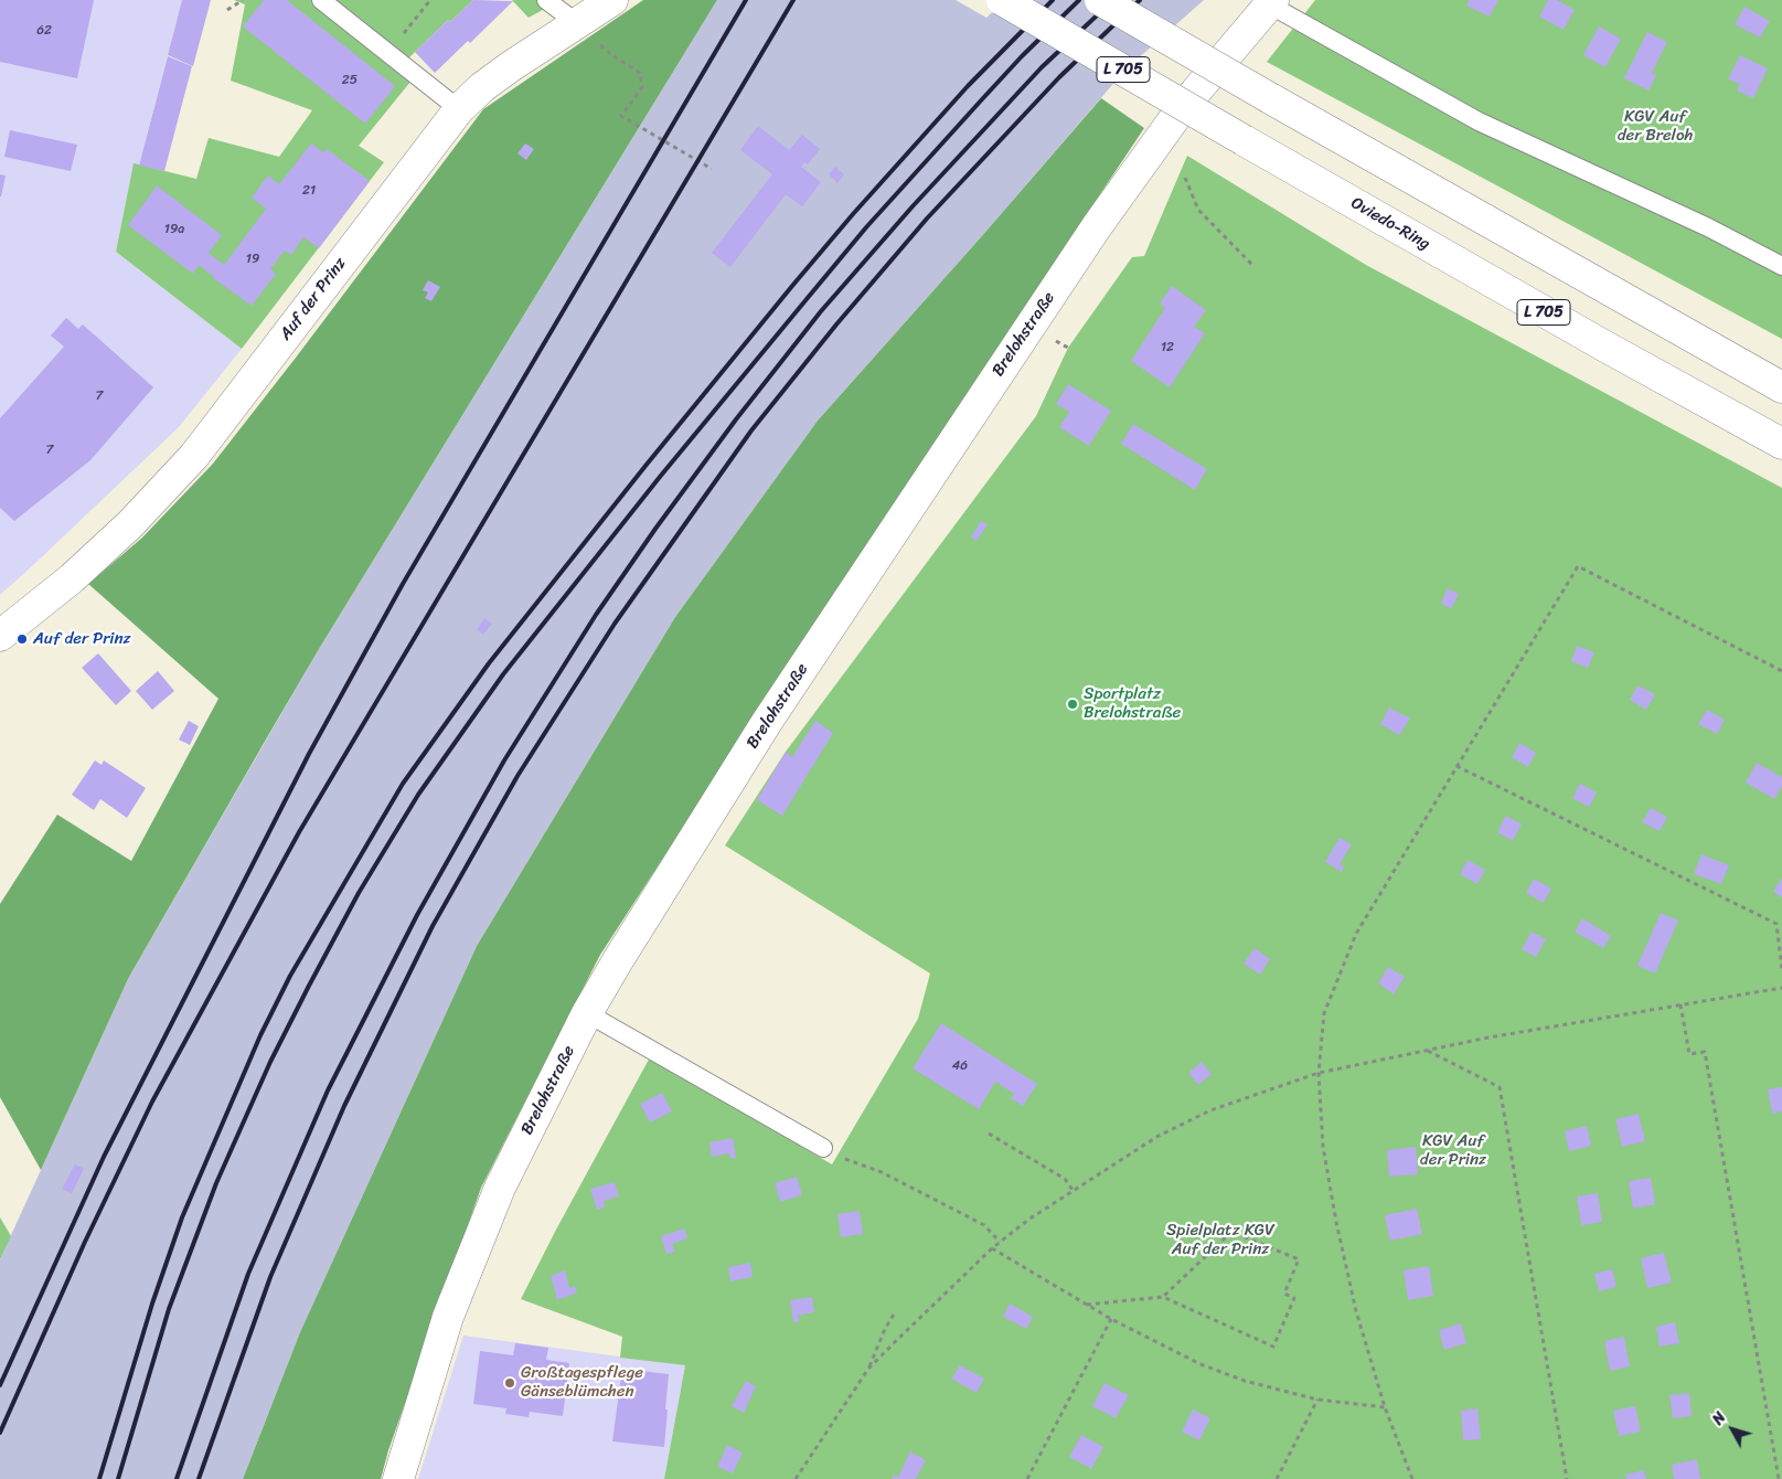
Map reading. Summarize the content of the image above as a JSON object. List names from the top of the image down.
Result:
{
  "streets": {
    "main road": [
      "L 705",
      "Oviedo-Ring",
      "Auf der Prinz",
      "Brelohstraße"
    ]
  },
  "parks": ["KGV Auf der Breloh", "KGV Auf der Prinz", "Spielplatz KGV Auf der Prinz"],
  "places": ["Auf der Prinz", "Sportplatz Brelohstraße", "Großtagespflege Gänseblümchen"],
  "house_numbers": [
    "62",
    "25",
    "21",
    "19a",
    "19",
    "12",
    "7",
    "7",
    "46"
  ],
  "north": "top left"
}
